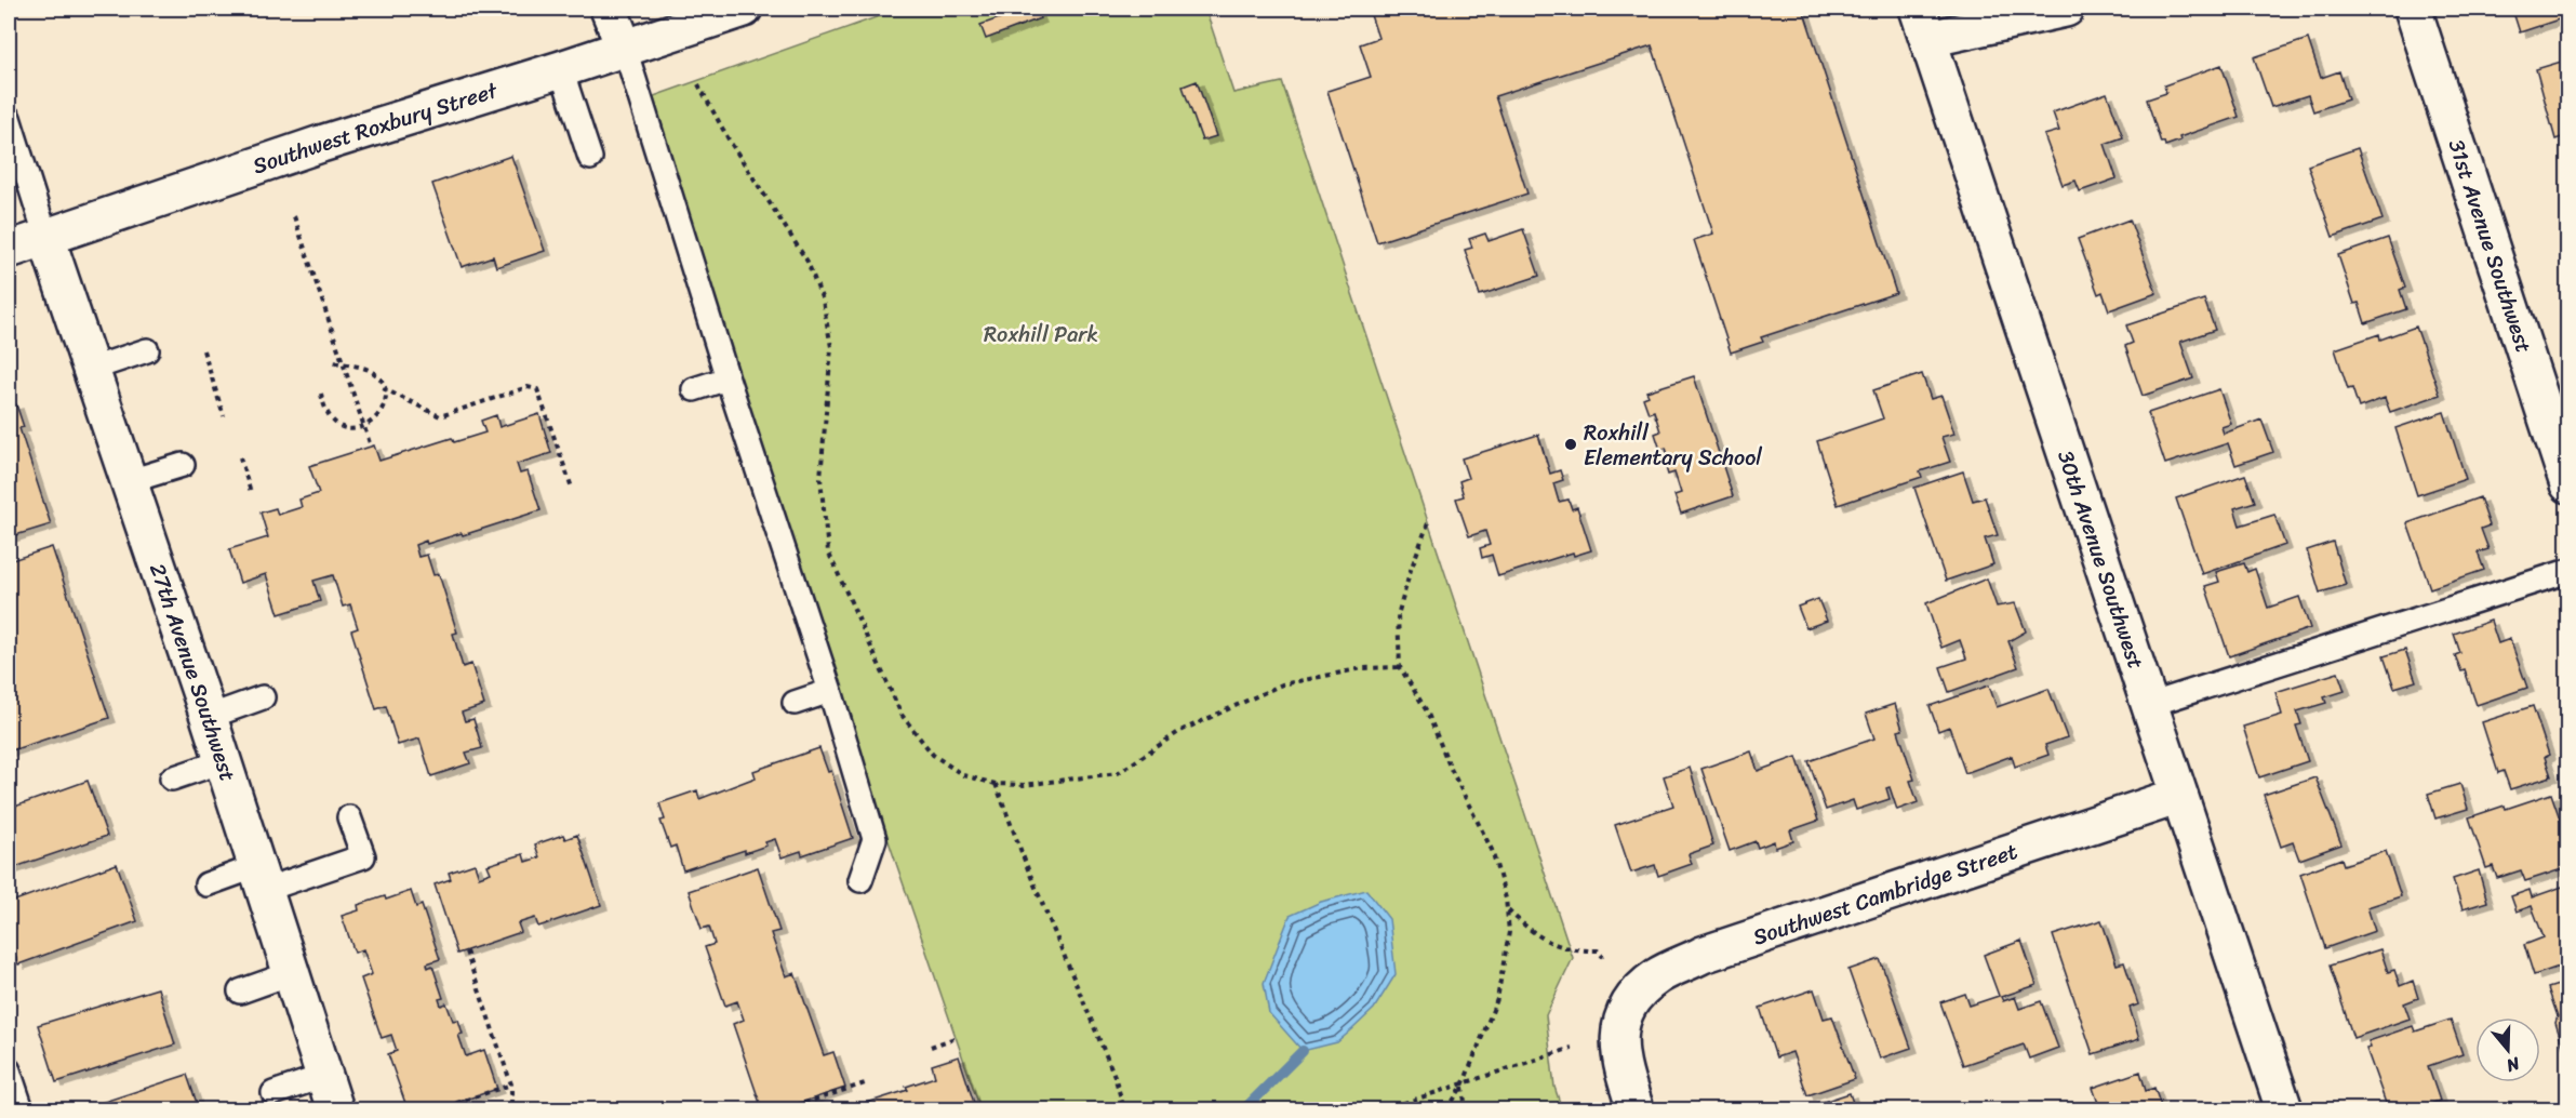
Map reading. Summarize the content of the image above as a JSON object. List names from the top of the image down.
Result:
{
  "streets": {
    "street": [
      "Southwest Roxbury Street",
      "31st Avenue Southwest",
      "30th Avenue Southwest",
      "27th Avenue Southwest",
      "Southwest Cambridge Street"
    ]
  },
  "crossings": [
    ["Southwest Roxbury Street", "27th Avenue Southwest"],
    ["30th Avenue Southwest", "Southwest Cambridge Street"]
  ],
  "parks": ["Roxhill Park"],
  "places": ["Roxhill Elementary School"],
  "north": "bottom"
}
